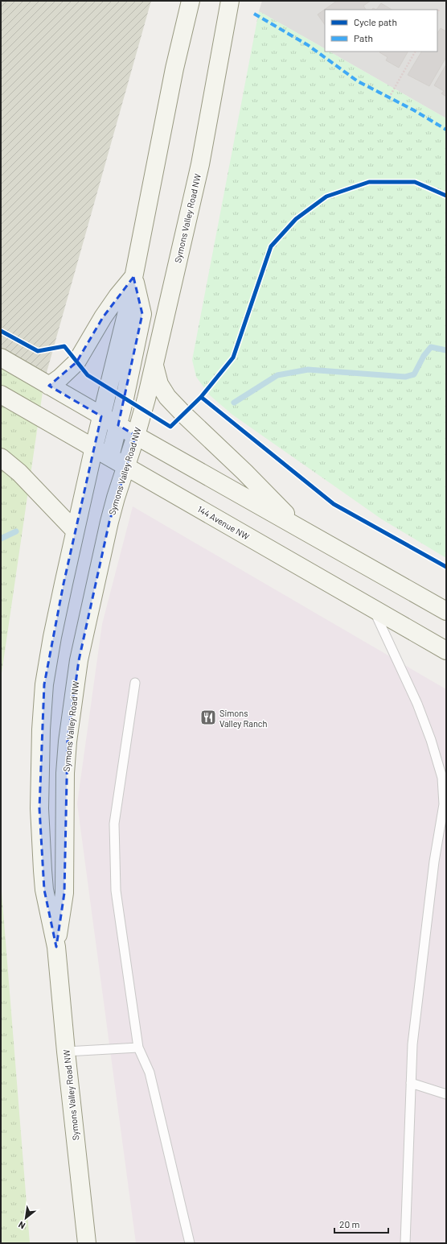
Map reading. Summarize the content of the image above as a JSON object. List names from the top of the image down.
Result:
{
  "streets": {
    "main road": ["Symons Valley Road NW", "144 Avenue NW"]
  },
  "crossings": [
    ["Symons Valley Road NW", "144 Avenue NW"]
  ],
  "places": {
    "restaurant": ["Simons Valley Ranch"]
  },
  "legend": ["Cycle path", "Path"],
  "scale_bar": "20 m",
  "north": "bottom left"
}
